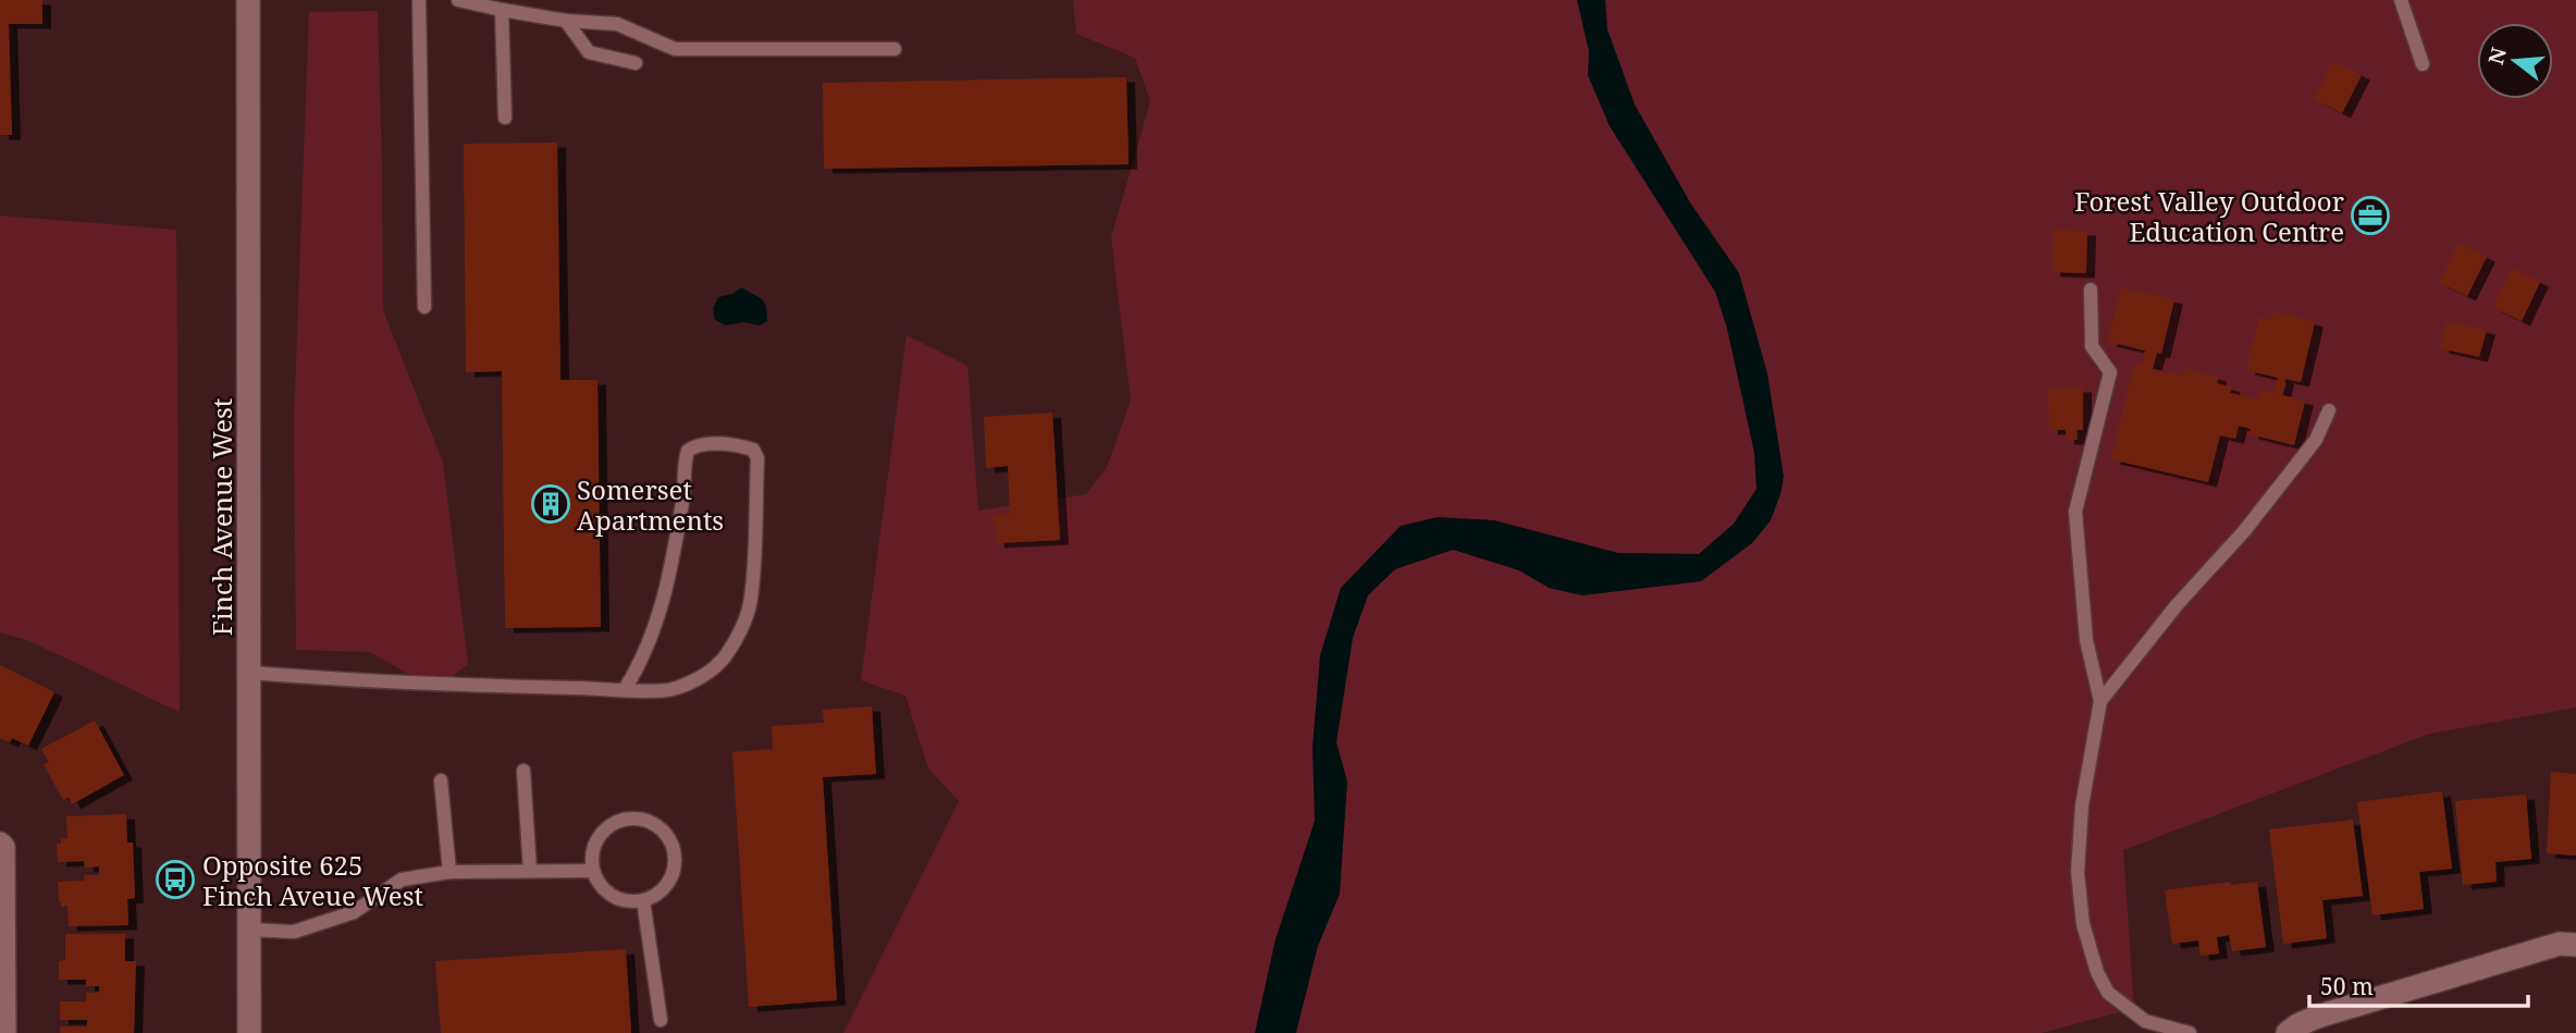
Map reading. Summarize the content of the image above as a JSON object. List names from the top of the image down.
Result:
{
  "streets": {
    "main road": ["Finch Avenue West"]
  },
  "places": {
    "office": ["Forest Valley Outdoor Education Centre"],
    "building": ["Somerset Apartments"],
    "bus stop": ["Opposite 625 Finch Aveue West"]
  },
  "scale_bar": "50 m",
  "north": "left"
}
